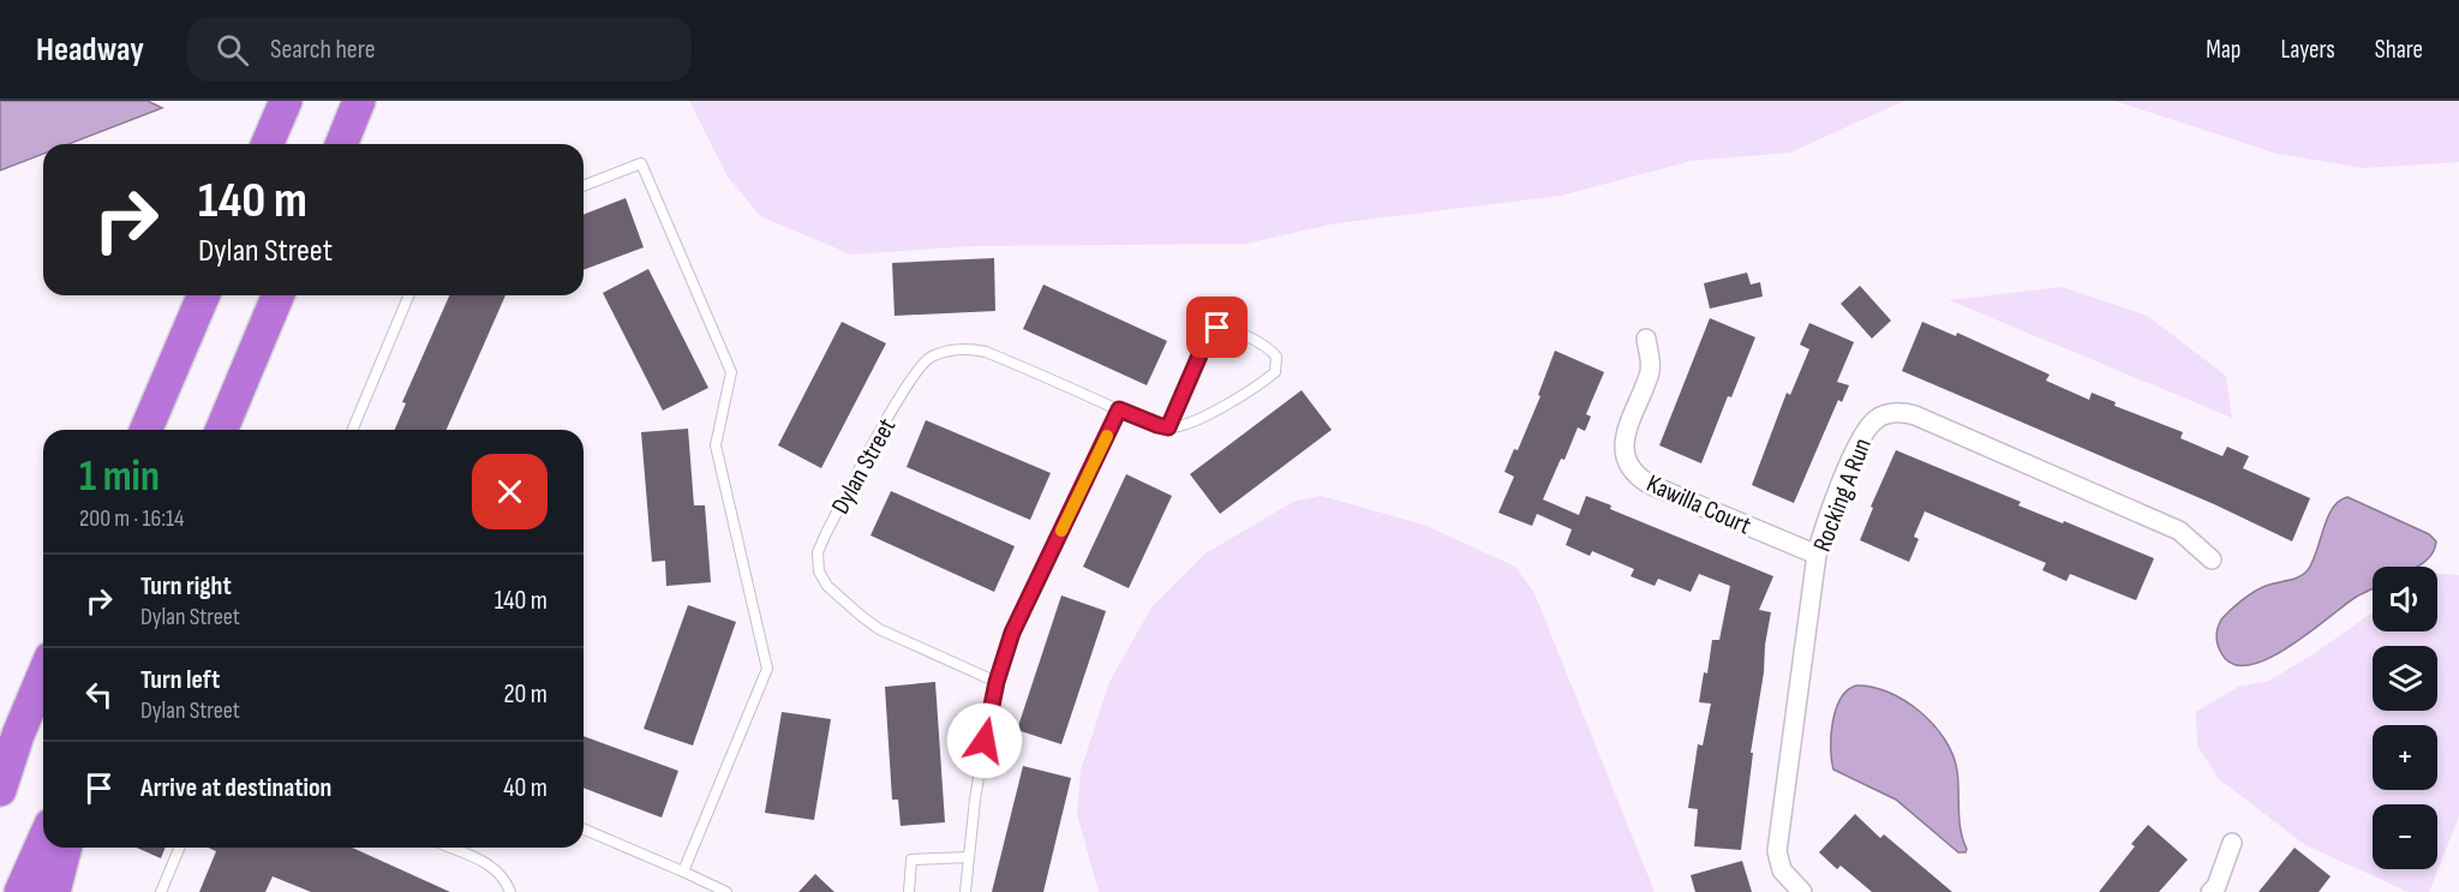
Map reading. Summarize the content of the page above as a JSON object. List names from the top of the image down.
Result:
{
  "streets": {
    "street": ["Rocking A Run", "Kawilla Court"],
    "lane": ["Dylan Street"]
  },
  "crossings": [
    ["Rocking A Run", "Kawilla Court"]
  ],
  "page": {
    "header": "Headway",
    "search": "Search here",
    "nav": ["Map", "Layers", "Share"],
    "turn": ["140 m", "Dylan Street"],
    "heading": ["1 min", "200 m · 16:14"],
    "list": [
      {
        "name": "Turn right",
        "note": "Dylan Street",
        "value": "140 m"
      },
      {
        "name": "Turn left",
        "note": "Dylan Street",
        "value": "20 m"
      },
      {
        "name": "Arrive at destination",
        "value": "40 m"
      }
    ],
    "map_buttons": ["+", "−"]
  }
}
